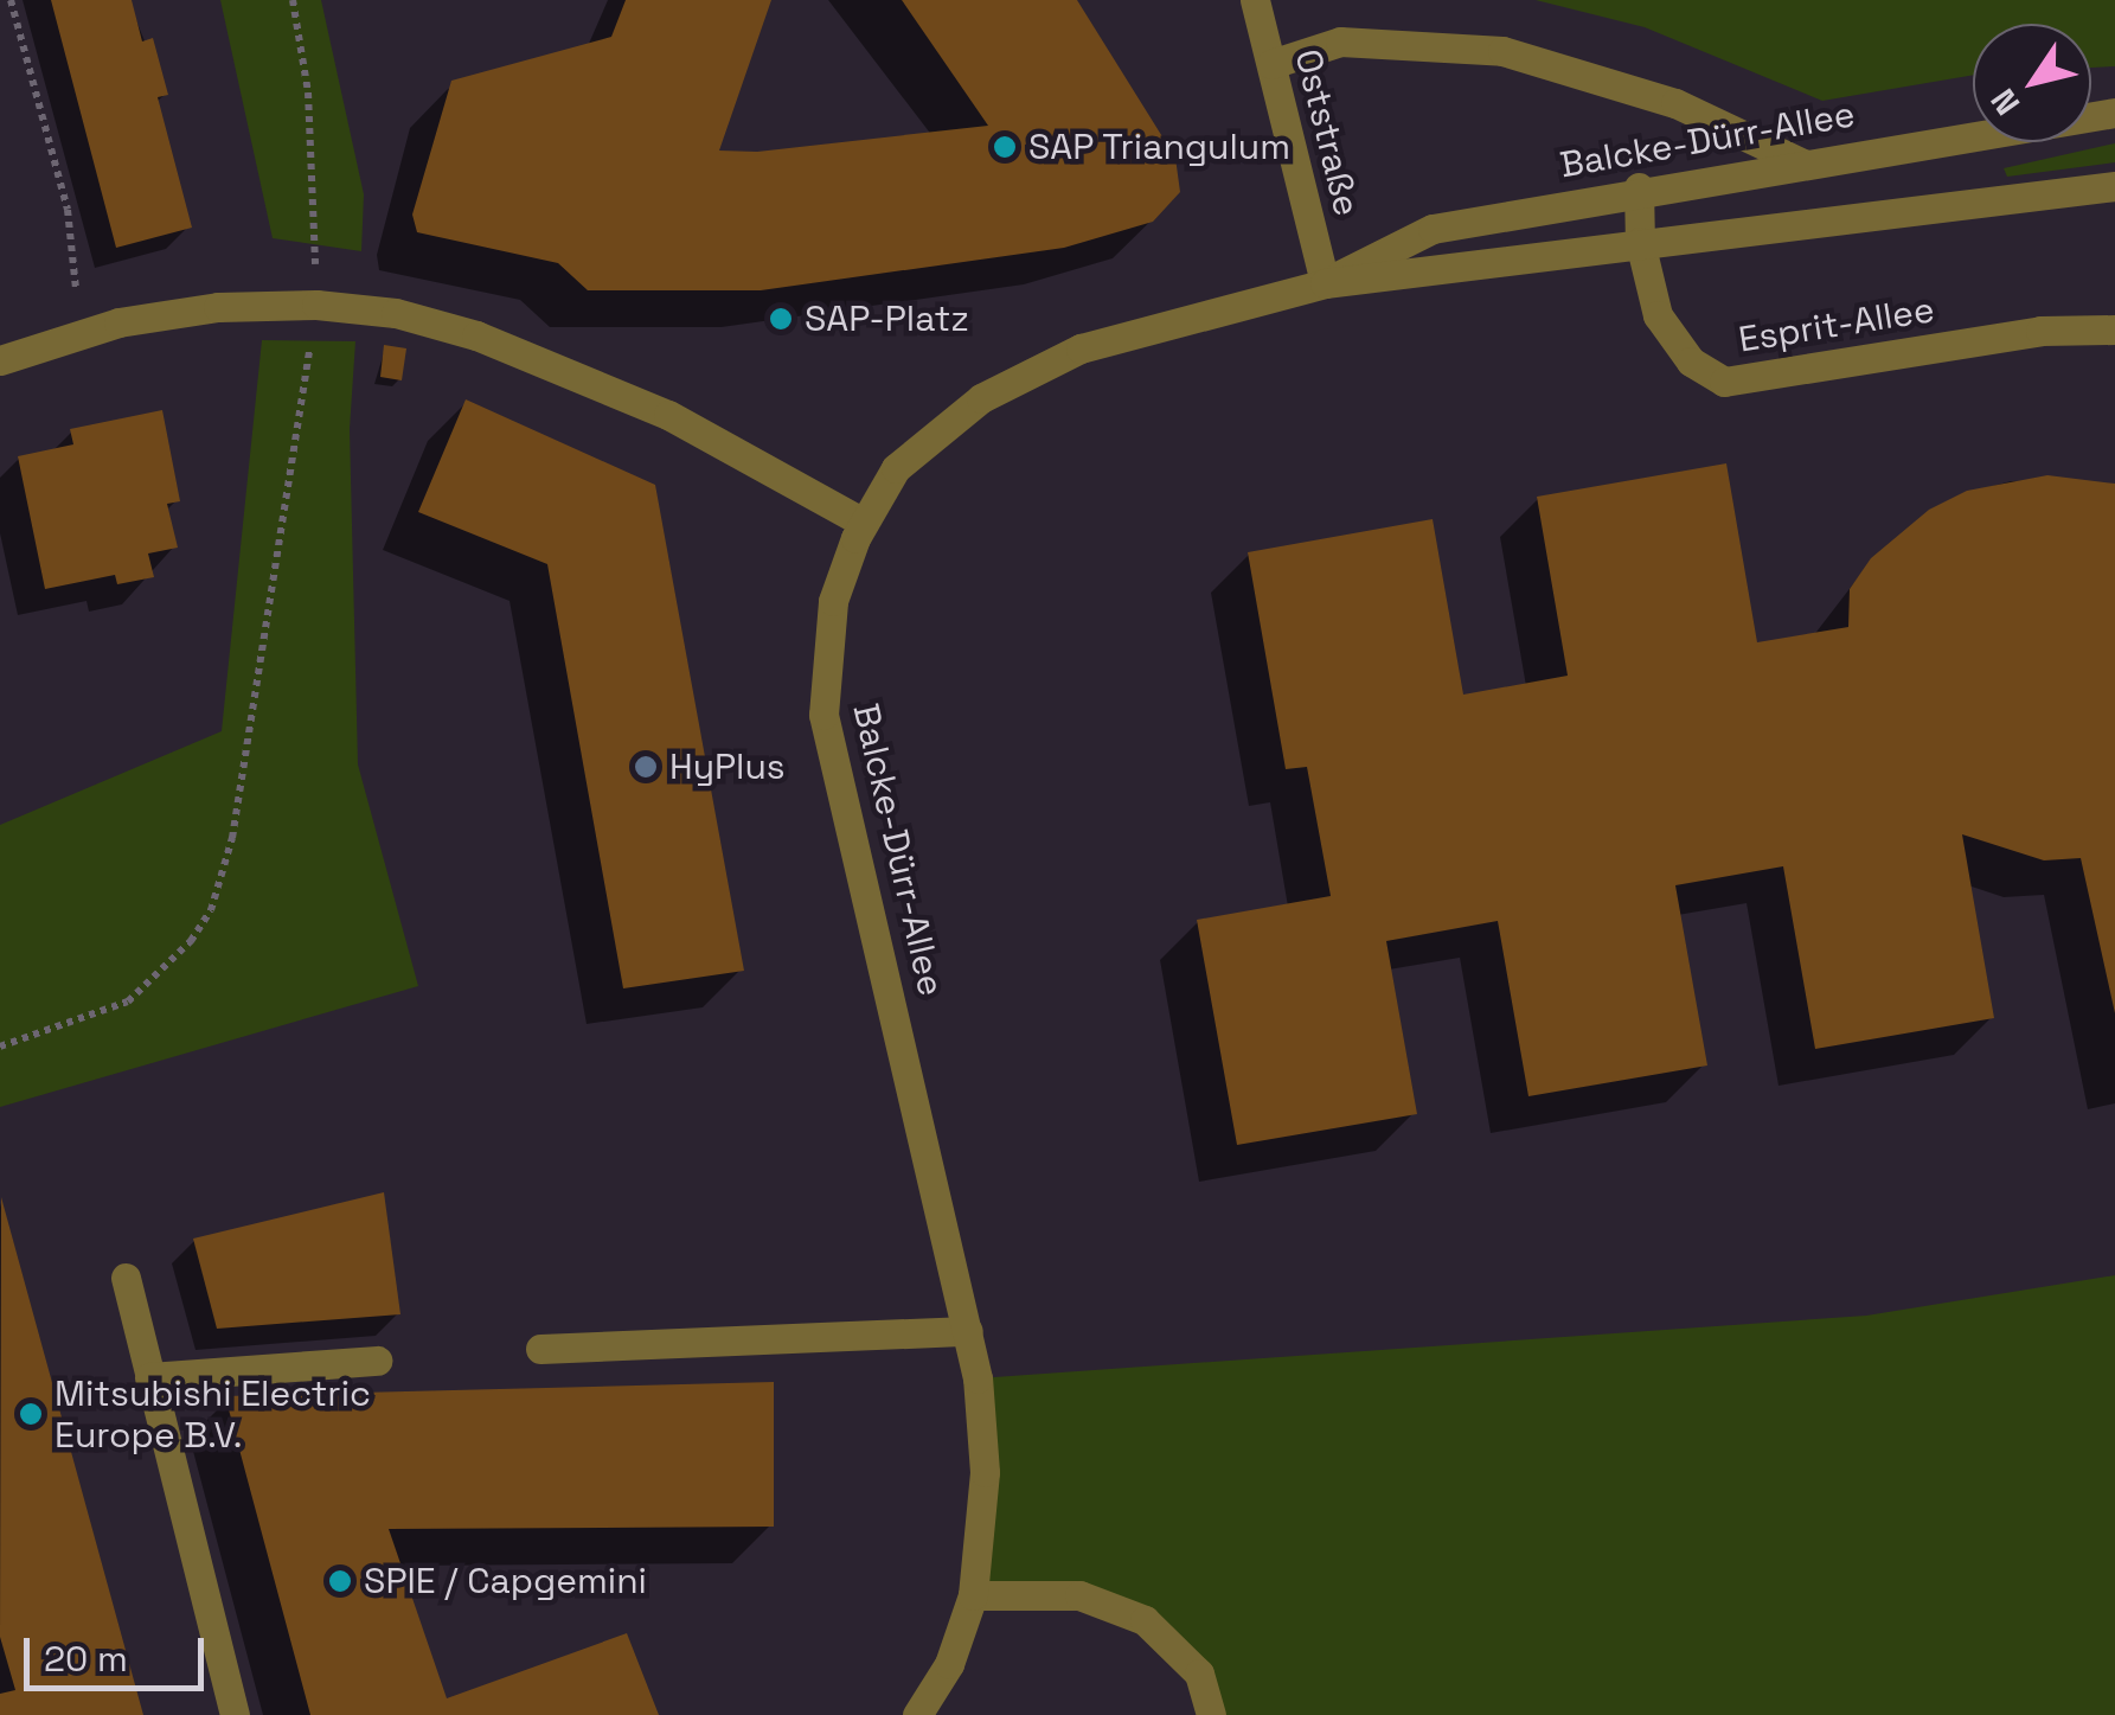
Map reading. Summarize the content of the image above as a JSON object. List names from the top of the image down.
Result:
{
  "streets": {
    "street": ["Oststraße", "Balcke-Dürr-Allee", "Esprit-Allee"]
  },
  "crossings": [
    ["Oststraße", "Balcke-Dürr-Allee"],
    ["Balcke-Dürr-Allee", "Esprit-Allee"]
  ],
  "places": [
    "SAP Triangulum",
    "SAP-Platz",
    "HyPlus",
    "Mitsubishi Electric Europe B.V.",
    "SPIE / Capgemini"
  ],
  "scale_bar": "20 m",
  "north": "bottom left"
}
